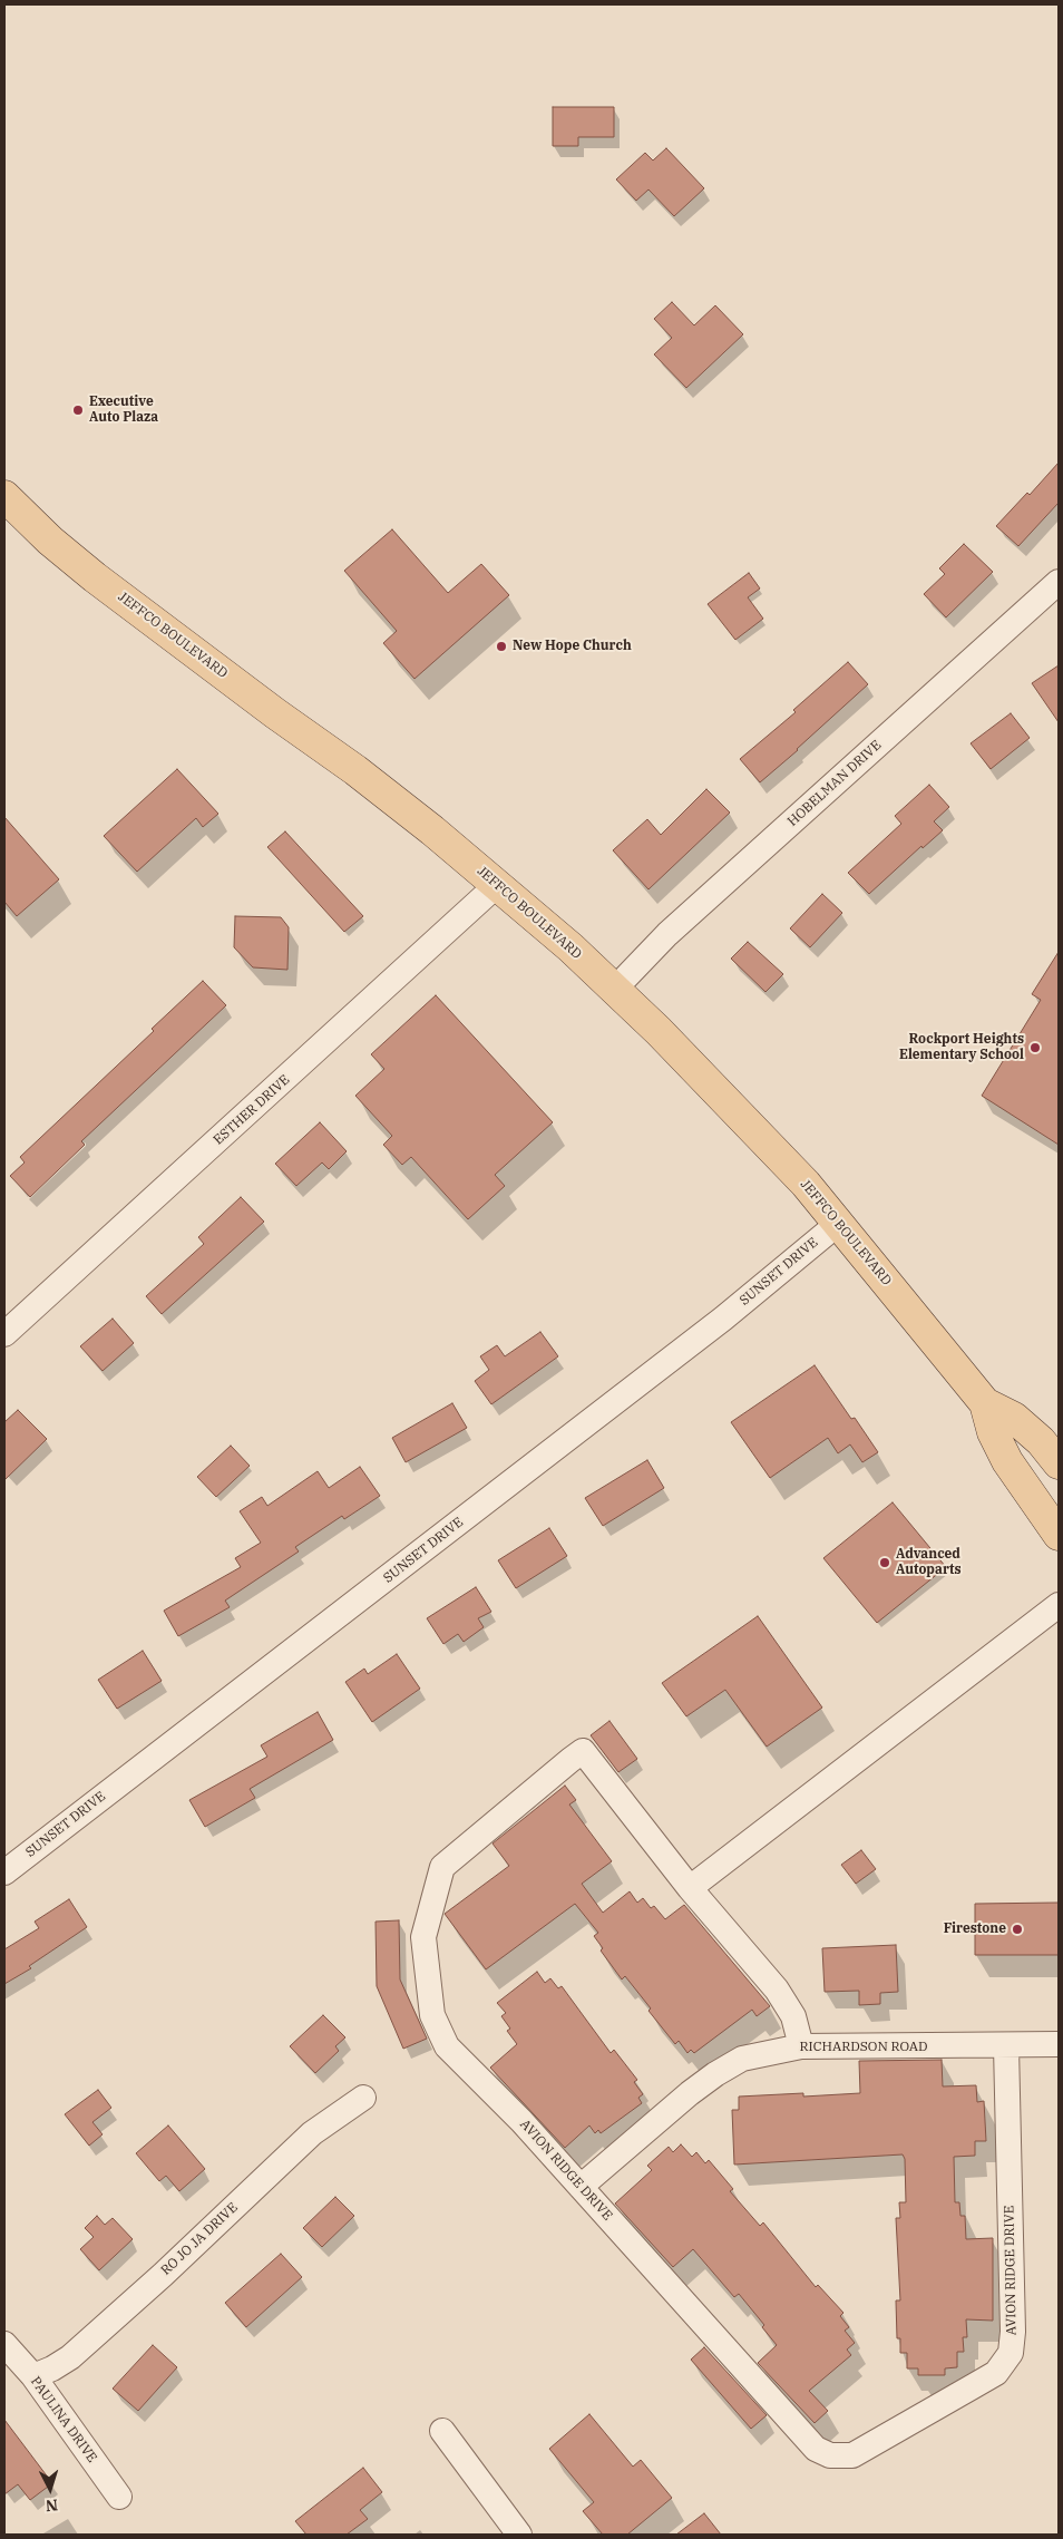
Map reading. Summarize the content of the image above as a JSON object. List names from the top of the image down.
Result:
{
  "streets": {
    "main road": ["JEFFCO BOULEVARD"],
    "street": [
      "HOBELMAN DRIVE",
      "ESTHER DRIVE",
      "SUNSET DRIVE",
      "RICHARDSON ROAD",
      "AVION RIDGE DRIVE",
      "RO JO JA DRIVE",
      "PAULINA DRIVE"
    ]
  },
  "crossings": [
    ["JEFFCO BOULEVARD", "HOBELMAN DRIVE"],
    ["JEFFCO BOULEVARD", "ESTHER DRIVE"],
    ["JEFFCO BOULEVARD", "SUNSET DRIVE"],
    ["RICHARDSON ROAD", "AVION RIDGE DRIVE"],
    ["RO JO JA DRIVE", "PAULINA DRIVE"]
  ],
  "places": [
    "Executive Auto Plaza",
    "New Hope Church",
    "Rockport Heights Elementary School",
    "Advanced Autoparts",
    "Firestone"
  ],
  "north": "bottom"
}
